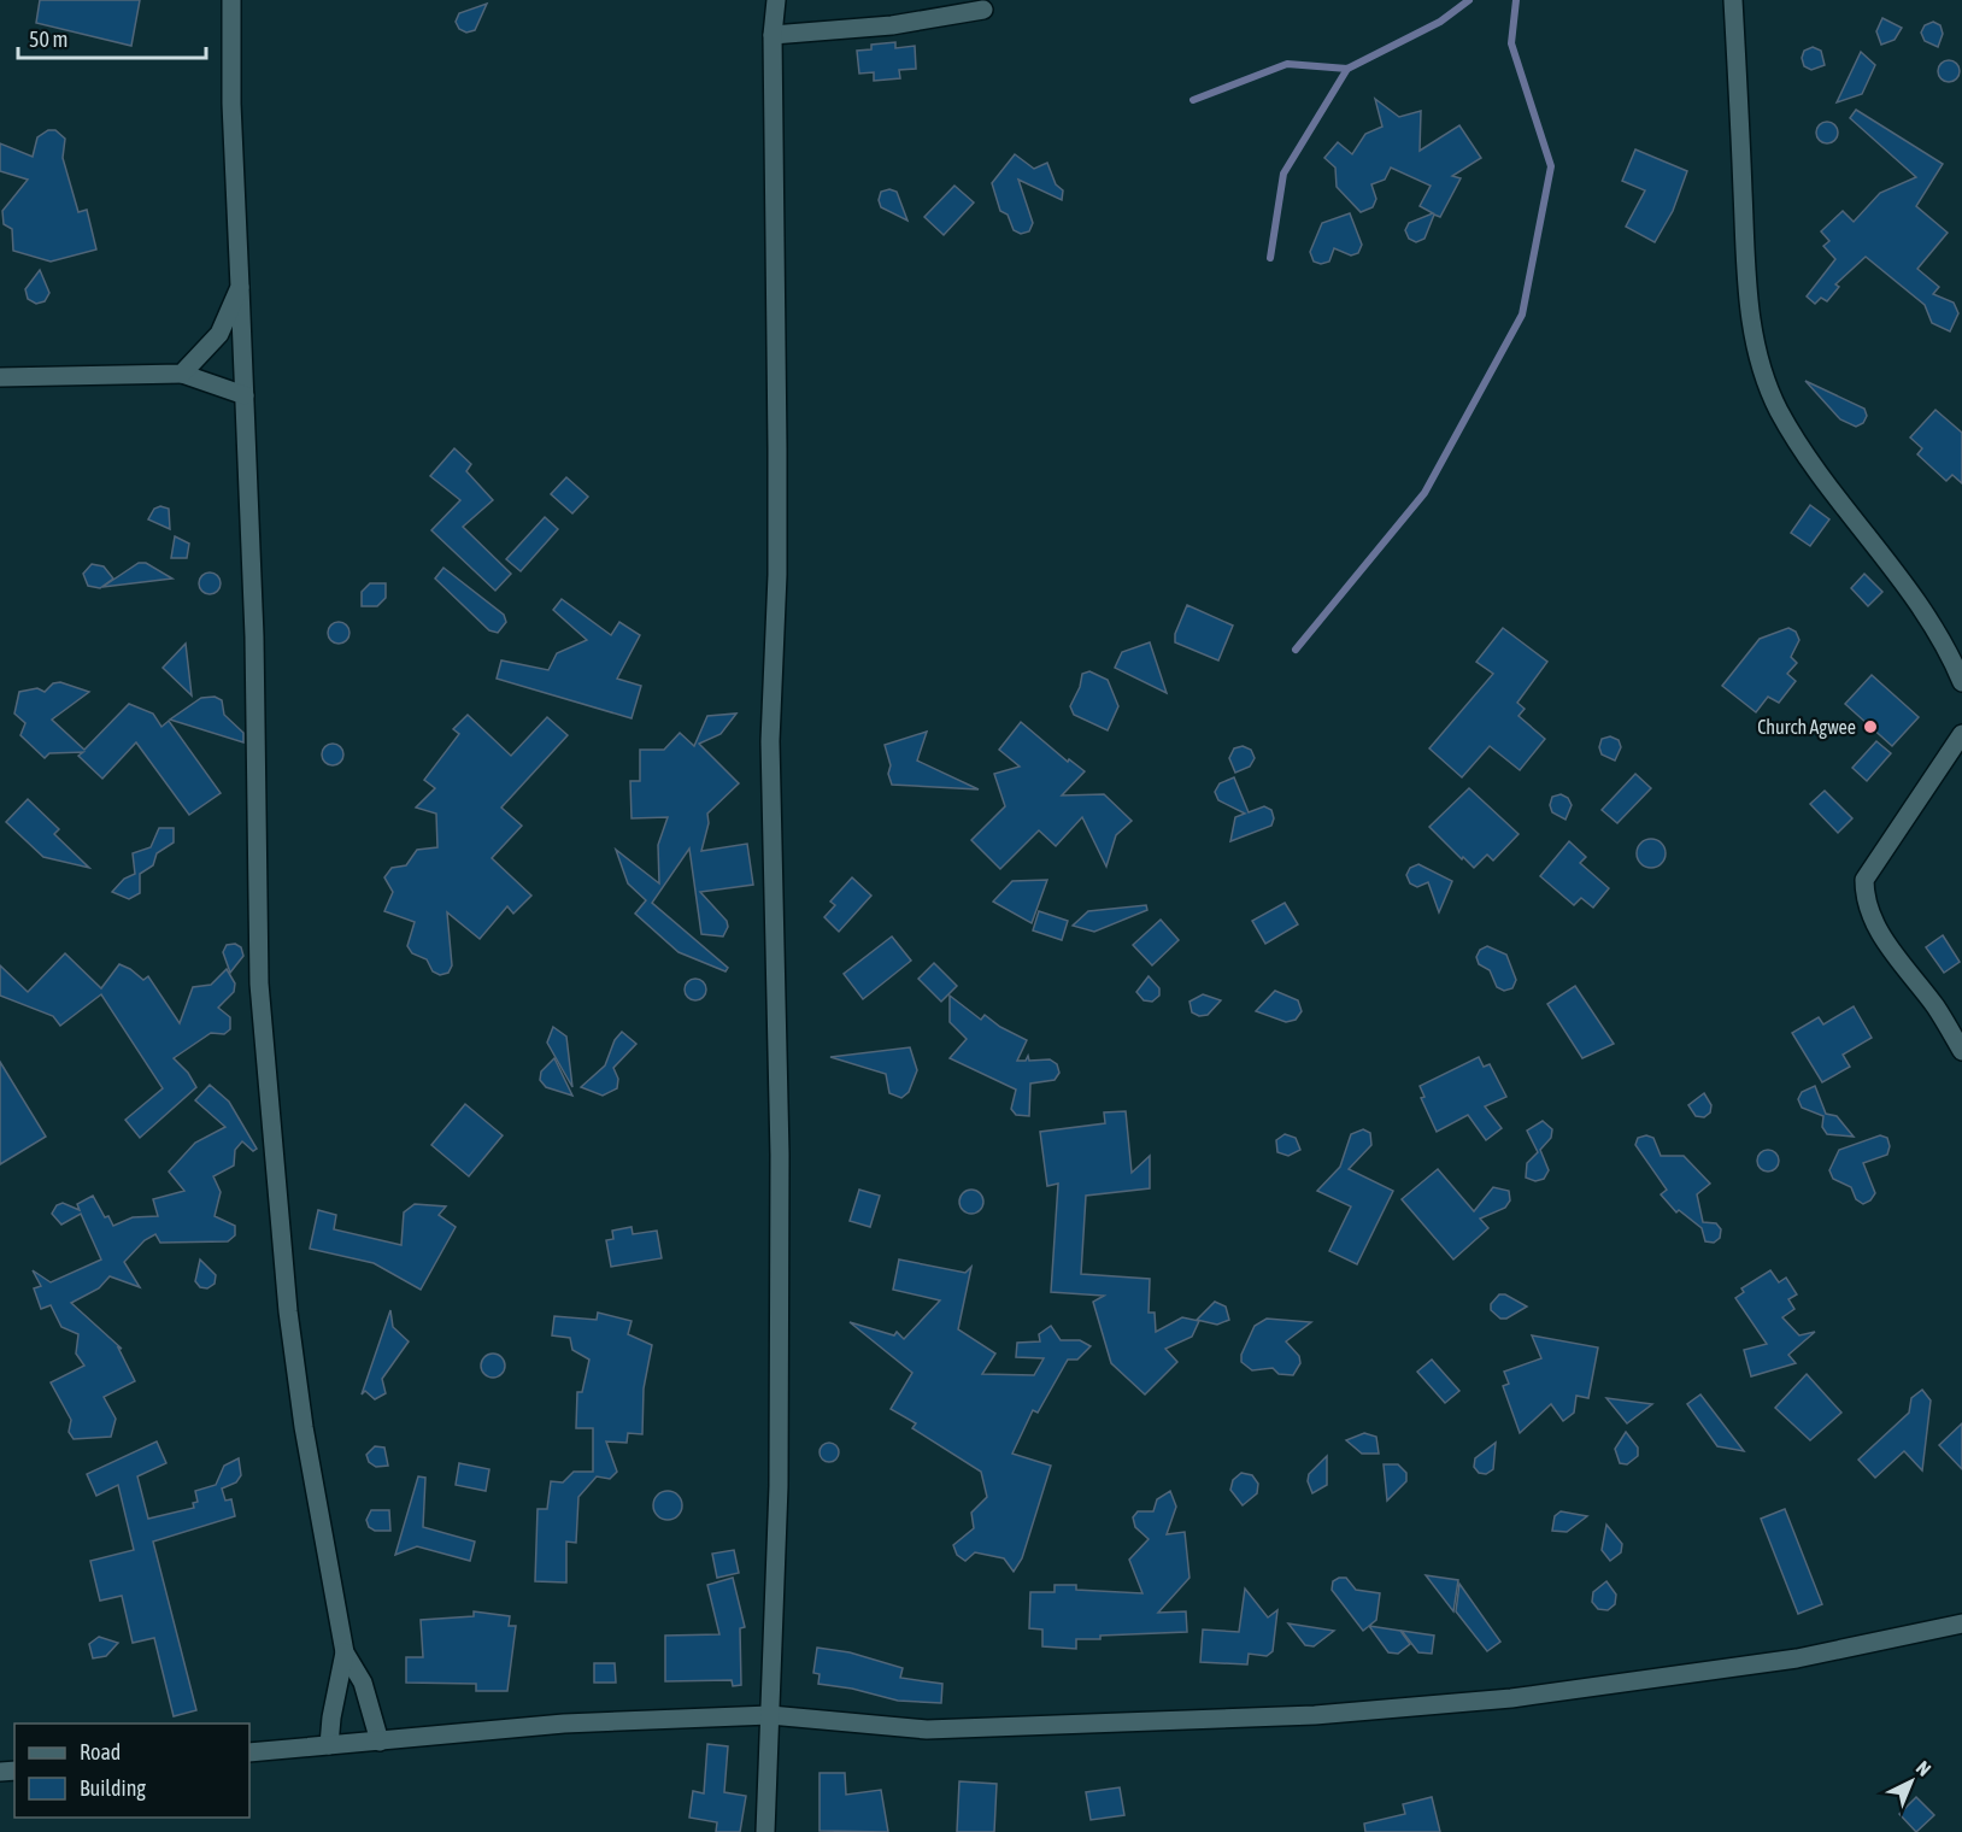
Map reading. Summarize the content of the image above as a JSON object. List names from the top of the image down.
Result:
{
  "places": ["Church Agwee"],
  "legend": ["Road", "Building"],
  "scale_bar": "50 m",
  "north": "top right"
}
